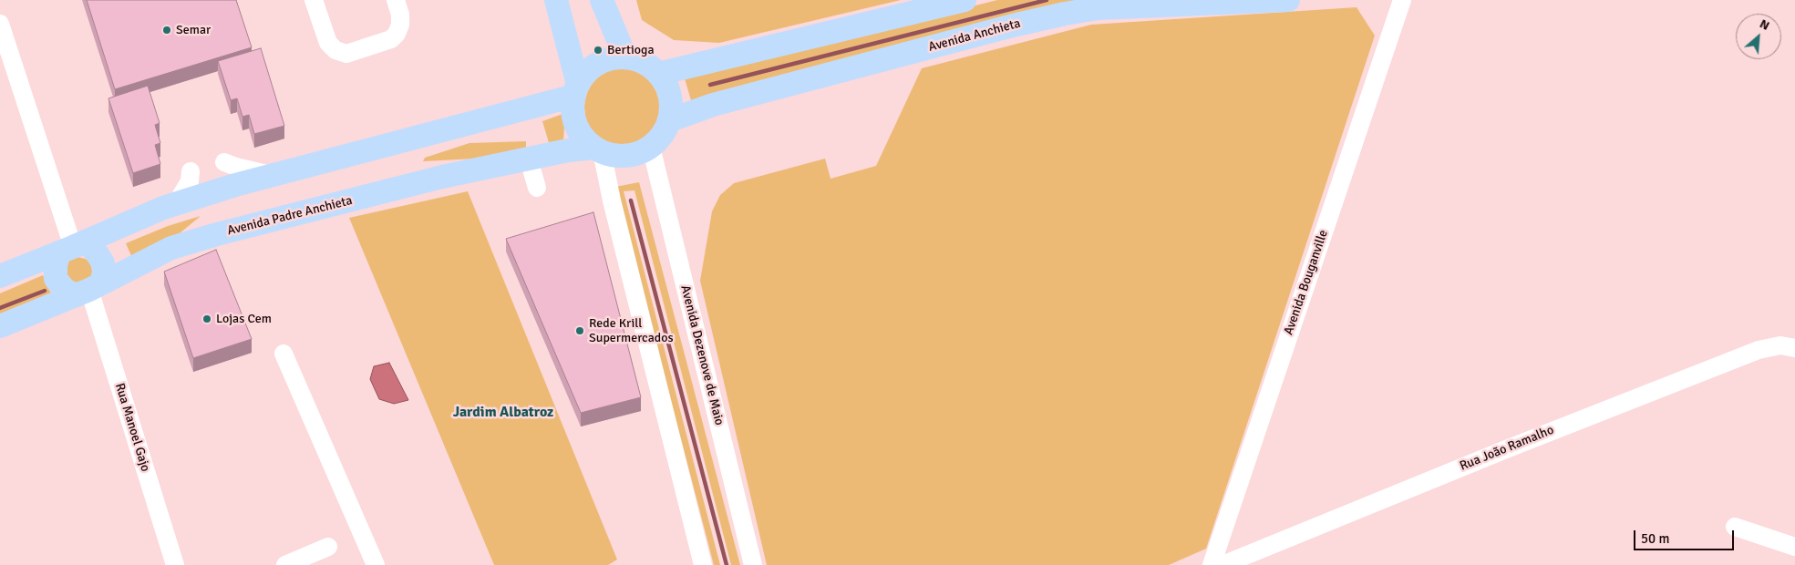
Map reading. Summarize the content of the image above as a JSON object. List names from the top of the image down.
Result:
{
  "streets": {
    "main road": ["Avenida Anchieta", "Avenida Padre Anchieta"],
    "street": [
      "Avenida Bouganville",
      "Avenida Dezenove de Maio",
      "Rua Manoel Gajo",
      "Rua João Ramalho"
    ]
  },
  "crossings": [
    ["Avenida Anchieta", "Avenida Padre Anchieta"],
    ["Avenida Anchieta", "Avenida Dezenove de Maio"],
    ["Avenida Padre Anchieta", "Avenida Dezenove de Maio"],
    ["Avenida Padre Anchieta", "Rua Manoel Gajo"]
  ],
  "districts": ["Jardim Albatroz"],
  "places": [
    "Semar",
    "Bertioga",
    "Lojas Cem",
    "Rede Krill Supermercados"
  ],
  "scale_bar": "50 m",
  "north": "top right"
}
